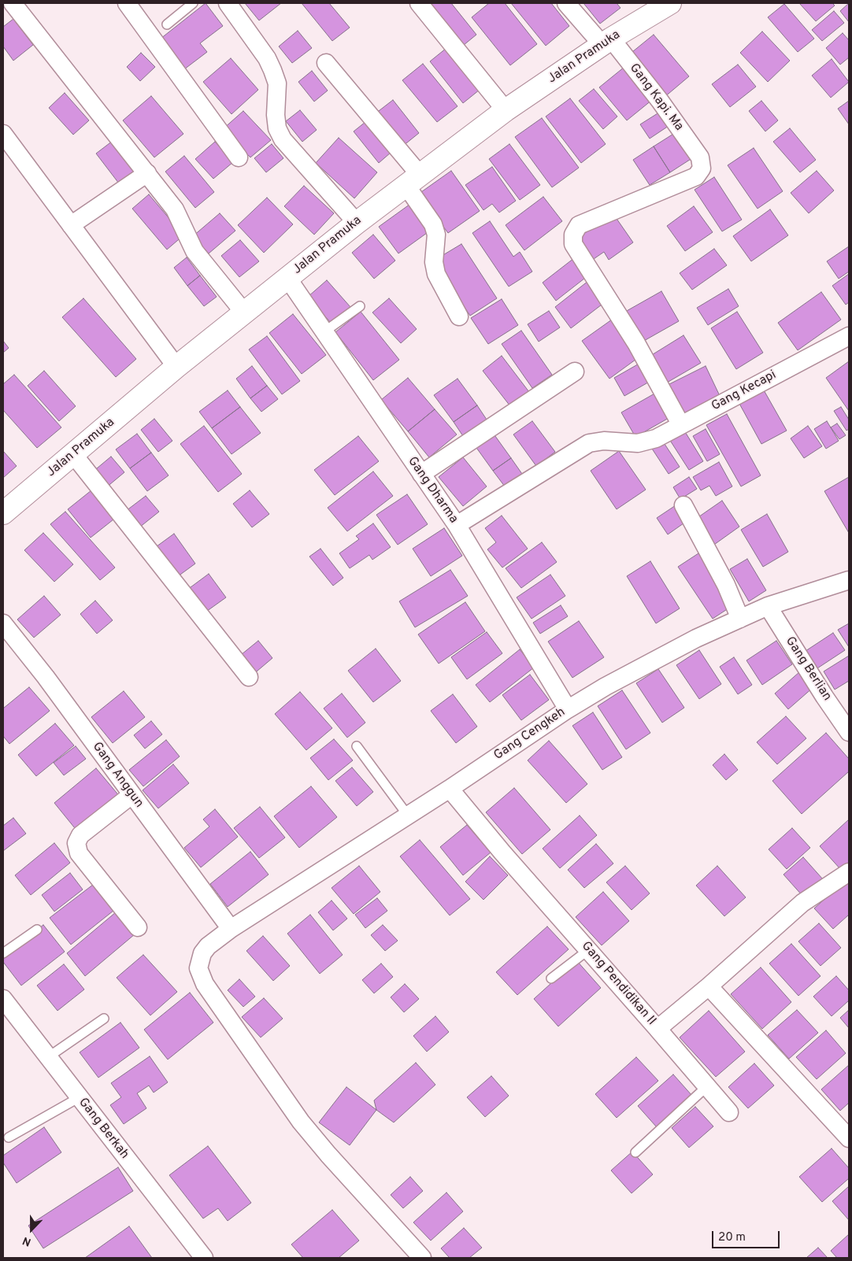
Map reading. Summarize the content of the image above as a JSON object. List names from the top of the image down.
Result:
{
  "streets": {
    "street": [
      "Jalan Pramuka",
      "Gang Kapi. Ma",
      "Gang Kecapi",
      "Gang Dharma",
      "Gang Berlian",
      "Gang Cengkeh",
      "Gang Anggun",
      "Gang Pendidikan II",
      "Gang Berkah"
    ]
  },
  "crossings": [
    ["Jalan Pramuka", "Gang Kapi. Ma"],
    ["Jalan Pramuka", "Gang Dharma"],
    ["Gang Kapi. Ma", "Gang Kecapi"],
    ["Gang Kecapi", "Gang Dharma"],
    ["Gang Dharma", "Gang Cengkeh"],
    ["Gang Berlian", "Gang Cengkeh"],
    ["Gang Cengkeh", "Gang Anggun"],
    ["Gang Cengkeh", "Gang Pendidikan II"]
  ],
  "scale_bar": "20 m",
  "north": "bottom"
}
